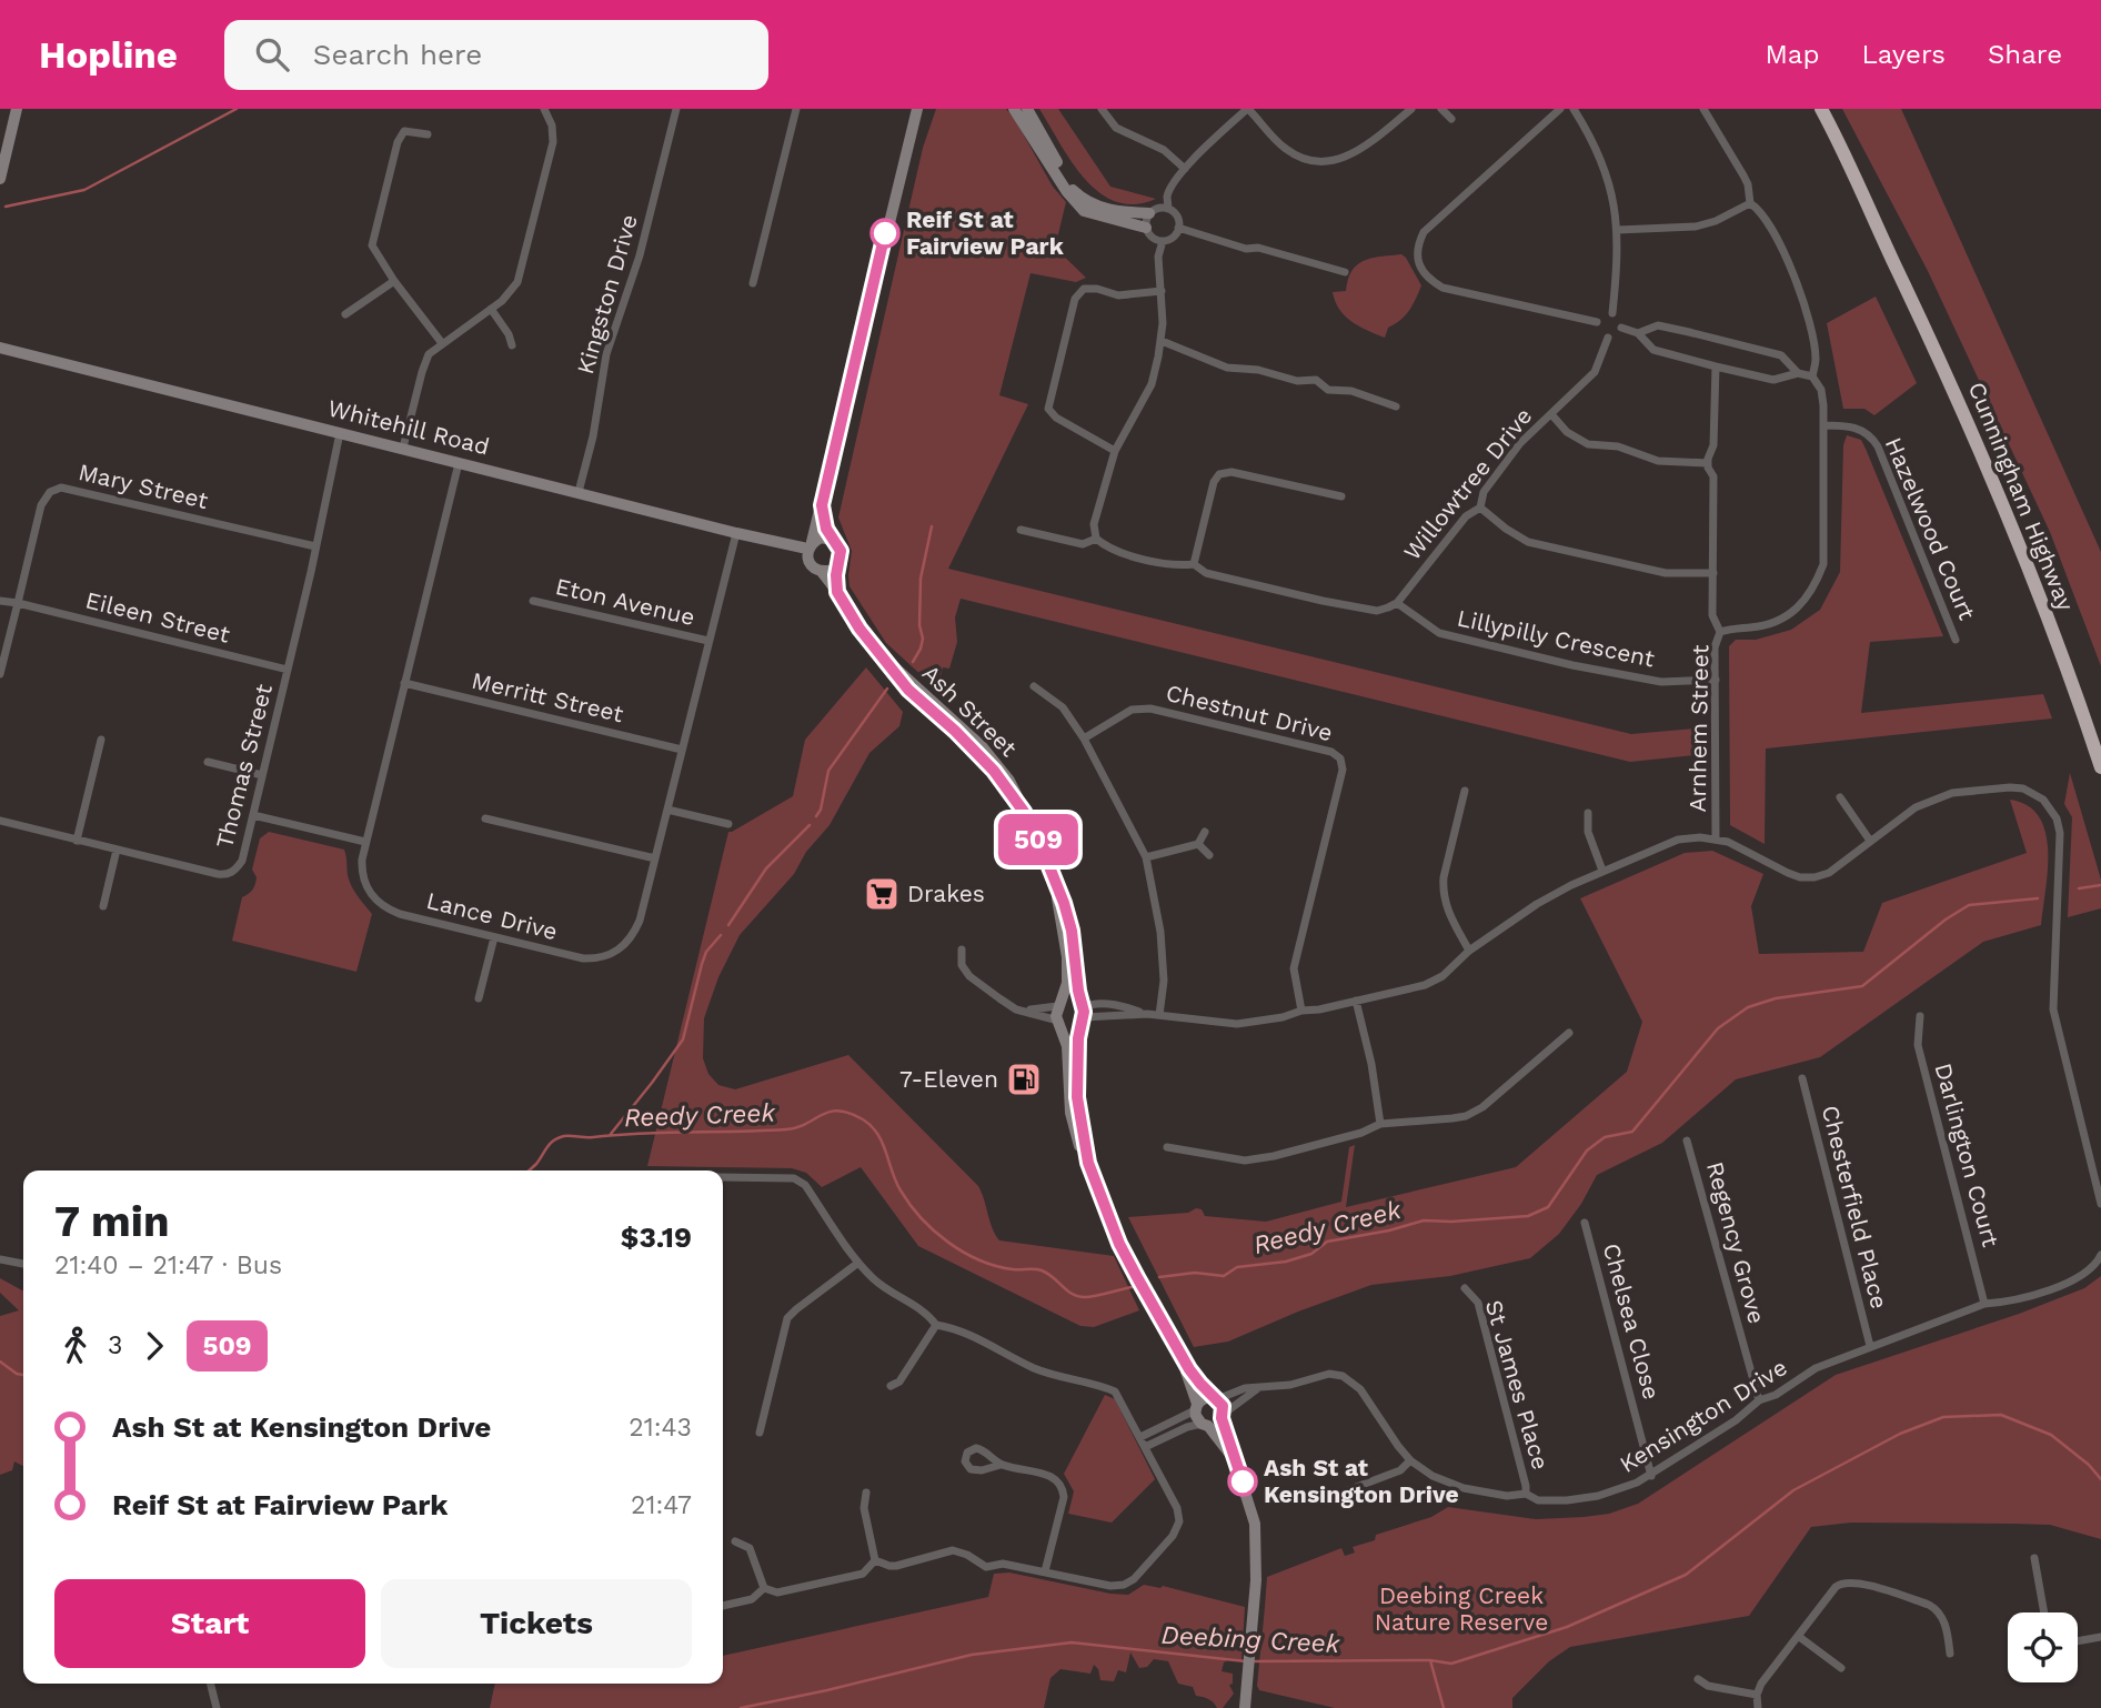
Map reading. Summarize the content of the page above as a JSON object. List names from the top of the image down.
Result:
{
  "streets": {
    "highway": ["Cunningham Highway"],
    "main road": ["Whitehill Road", "Ash Street"],
    "street": [
      "Kingston Drive",
      "Willowtree Drive",
      "Mary Street",
      "Hazelwood Court",
      "Eton Avenue",
      "Eileen Street",
      "Lillypilly Crescent",
      "Merritt Street",
      "Chestnut Drive",
      "Arnhem Street",
      "Thomas Street",
      "Lance Drive",
      "Darlington Court",
      "Chesterfield Place",
      "Regency Grove",
      "Chelsea Close",
      "St James Place",
      "Kensington Drive"
    ]
  },
  "crossings": [
    ["Kingston Drive", "Whitehill Road"],
    ["Whitehill Road", "Ash Street"],
    ["Whitehill Road", "Thomas Street"],
    ["Whitehill Road", "Lance Drive"],
    ["Willowtree Drive", "Lillypilly Crescent"],
    ["Mary Street", "Eileen Street"],
    ["Mary Street", "Thomas Street"],
    ["Hazelwood Court", "Arnhem Street"],
    ["Eton Avenue", "Lance Drive"],
    ["Eileen Street", "Thomas Street"],
    ["Lillypilly Crescent", "Arnhem Street"],
    ["Merritt Street", "Lance Drive"],
    ["Ash Street", "Kensington Drive"],
    ["Darlington Court", "Kensington Drive"],
    ["Chesterfield Place", "Kensington Drive"],
    ["Regency Grove", "Kensington Drive"],
    ["Chelsea Close", "Kensington Drive"],
    ["St James Place", "Kensington Drive"]
  ],
  "water": ["Reedy Creek", "Deebing Creek"],
  "parks": ["Deebing Creek Nature Reserve"],
  "places": {
    "other": ["Reif St at Fairview Park", "Ash St at Kensington Drive"],
    "supermarket": ["Drakes"],
    "fuel station": ["7-Eleven"]
  },
  "lines": ["bus line 509"],
  "page": {
    "header": "Hopline",
    "search": "Search here",
    "nav": ["Map", "Layers", "Share"],
    "on_map": "509",
    "heading": ["7 min", "21:40 – 21:47 · Bus", "$3.19"],
    "legs": ["3", "509"],
    "list": [
      {
        "name": "Ash St at Kensington Drive",
        "value": "21:43"
      },
      {
        "name": "Reif St at Fairview Park",
        "value": "21:47"
      }
    ],
    "buttons": ["Start", "Tickets"]
  }
}
